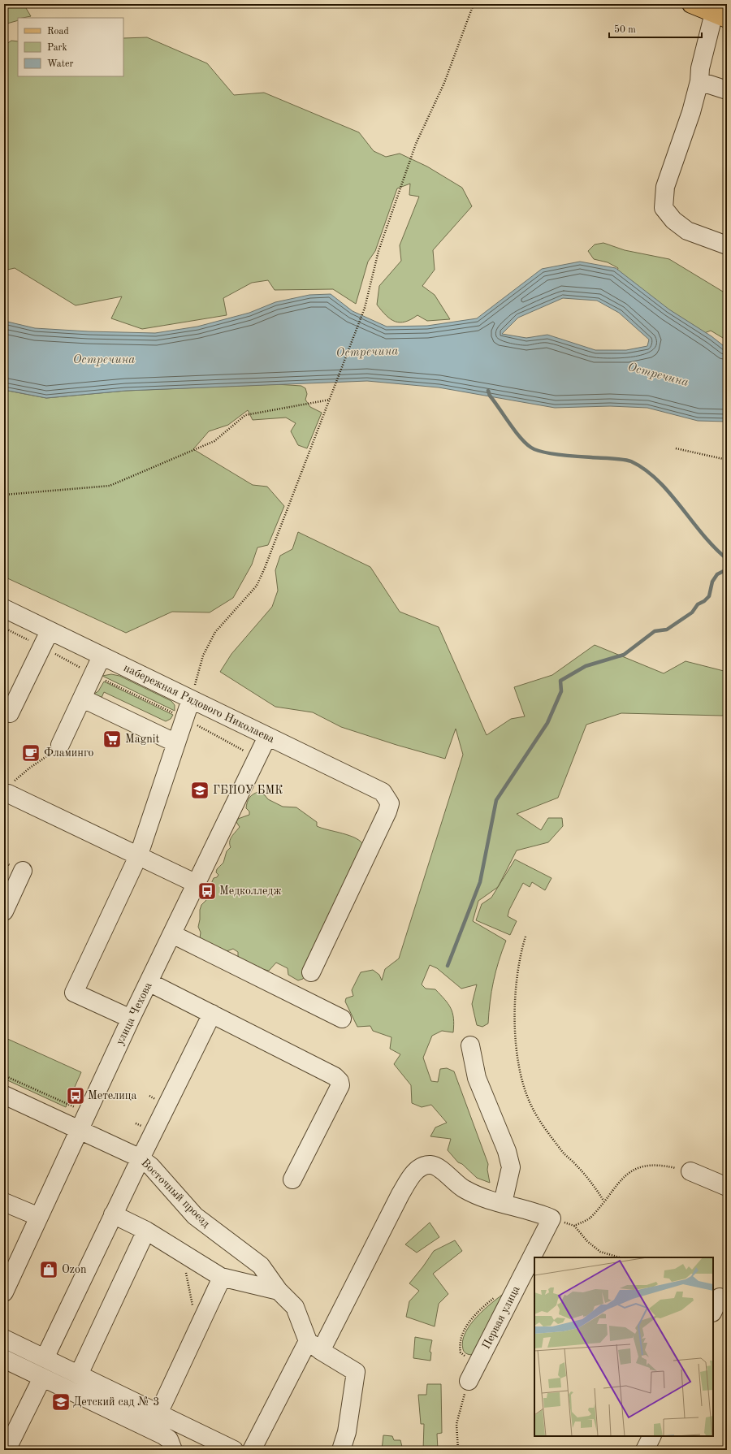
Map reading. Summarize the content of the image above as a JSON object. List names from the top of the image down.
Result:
{
  "streets": {
    "street": [
      "набережная Рядового Николаева",
      "улица Чехова",
      "Восточный проезд",
      "Первая улица"
    ]
  },
  "crossings": [
    ["набережная Рядового Николаева", "улица Чехова"],
    ["улица Чехова", "Восточный проезд"]
  ],
  "water": ["Остречина"],
  "places": {
    "supermarket": ["Magnit"],
    "cafe": ["Фламинго"],
    "school or university": ["ГБПОУ БМК", "Детский сад № 3"],
    "bus stop": ["Медколледж", "Метелица"],
    "shop": ["Ozon"]
  },
  "legend": ["Road", "Park", "Water"],
  "scale_bar": "50 m"
}
